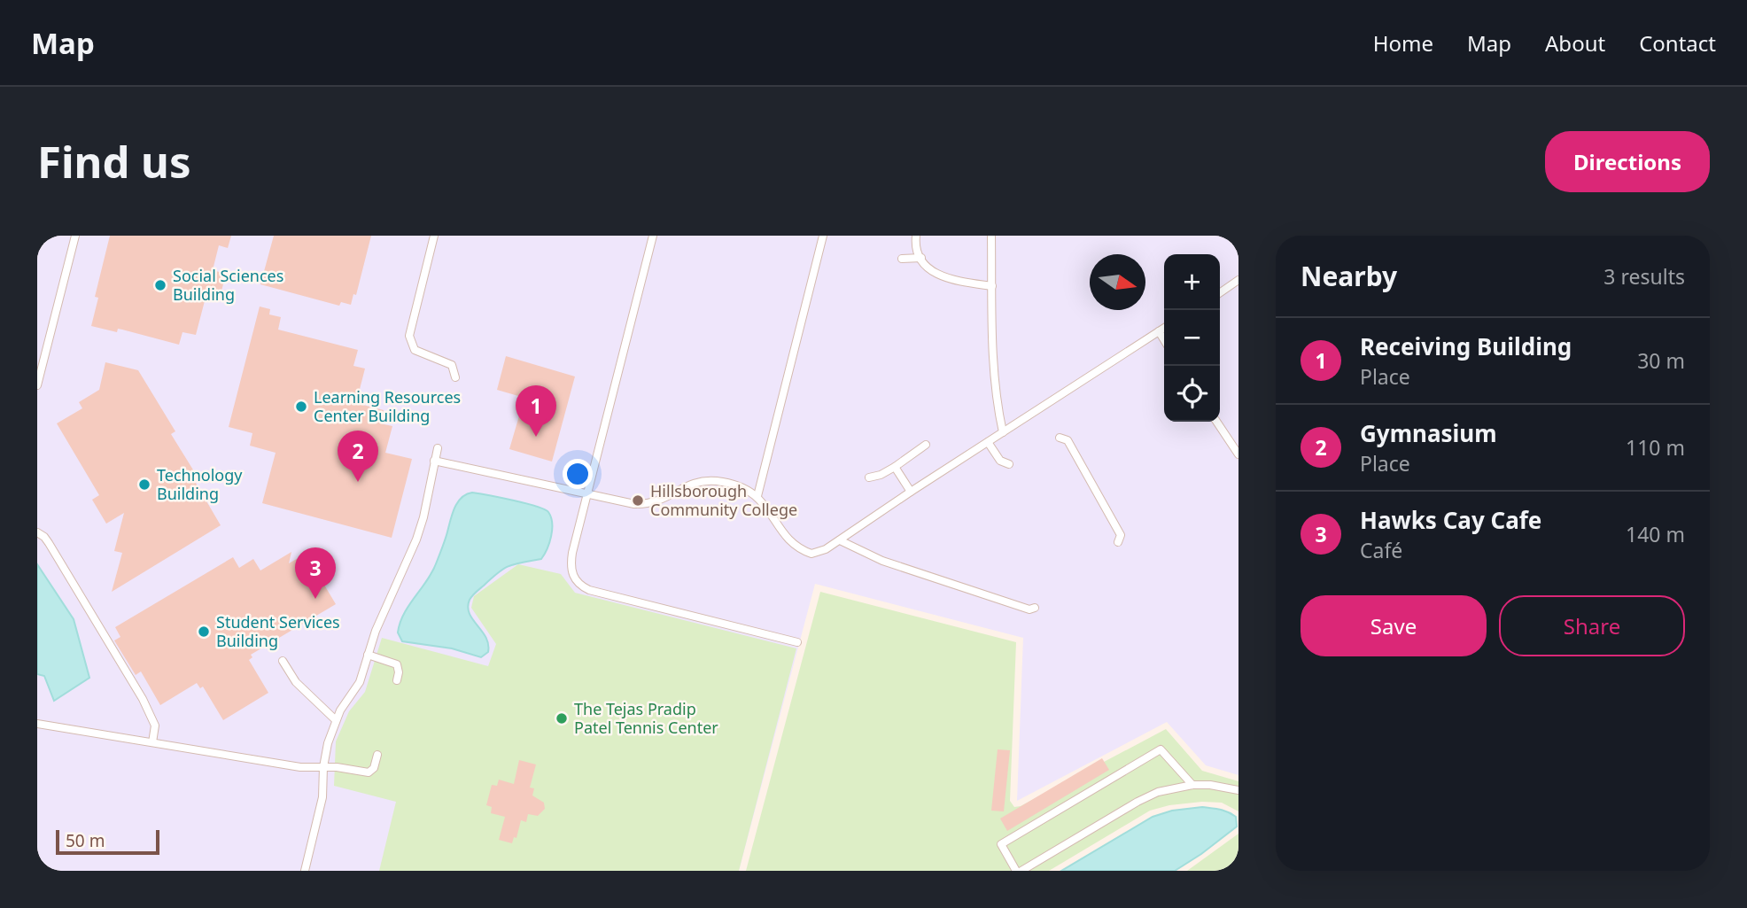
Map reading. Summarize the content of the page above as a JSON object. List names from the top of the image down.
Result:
{
  "places": [
    "Social Sciences Building",
    "Learning Resources Center Building",
    "Technology Building",
    "Hillsborough Community College",
    "Student Services Building",
    "The Tejas Pradip Patel Tennis Center"
  ],
  "scale_bar": "50 m",
  "north": "right",
  "page": {
    "header": "Map",
    "nav": [
      "Home",
      "Map",
      "About",
      "Contact"
    ],
    "buttons": [
      "Directions",
      ["Save", "Share"]
    ],
    "title": "Find us",
    "heading": ["Nearby", "3 results"],
    "map_buttons": ["+", "−"],
    "list": [
      {
        "mark": "1",
        "name": "Receiving Building",
        "note": "Place",
        "value": "30 m"
      },
      {
        "mark": "2",
        "name": "Gymnasium",
        "note": "Place",
        "value": "110 m"
      },
      {
        "mark": "3",
        "name": "Hawks Cay Cafe",
        "note": "Café",
        "value": "140 m"
      }
    ],
    "pins": ["1", "2", "3"],
    "scale": "50 m"
  }
}
